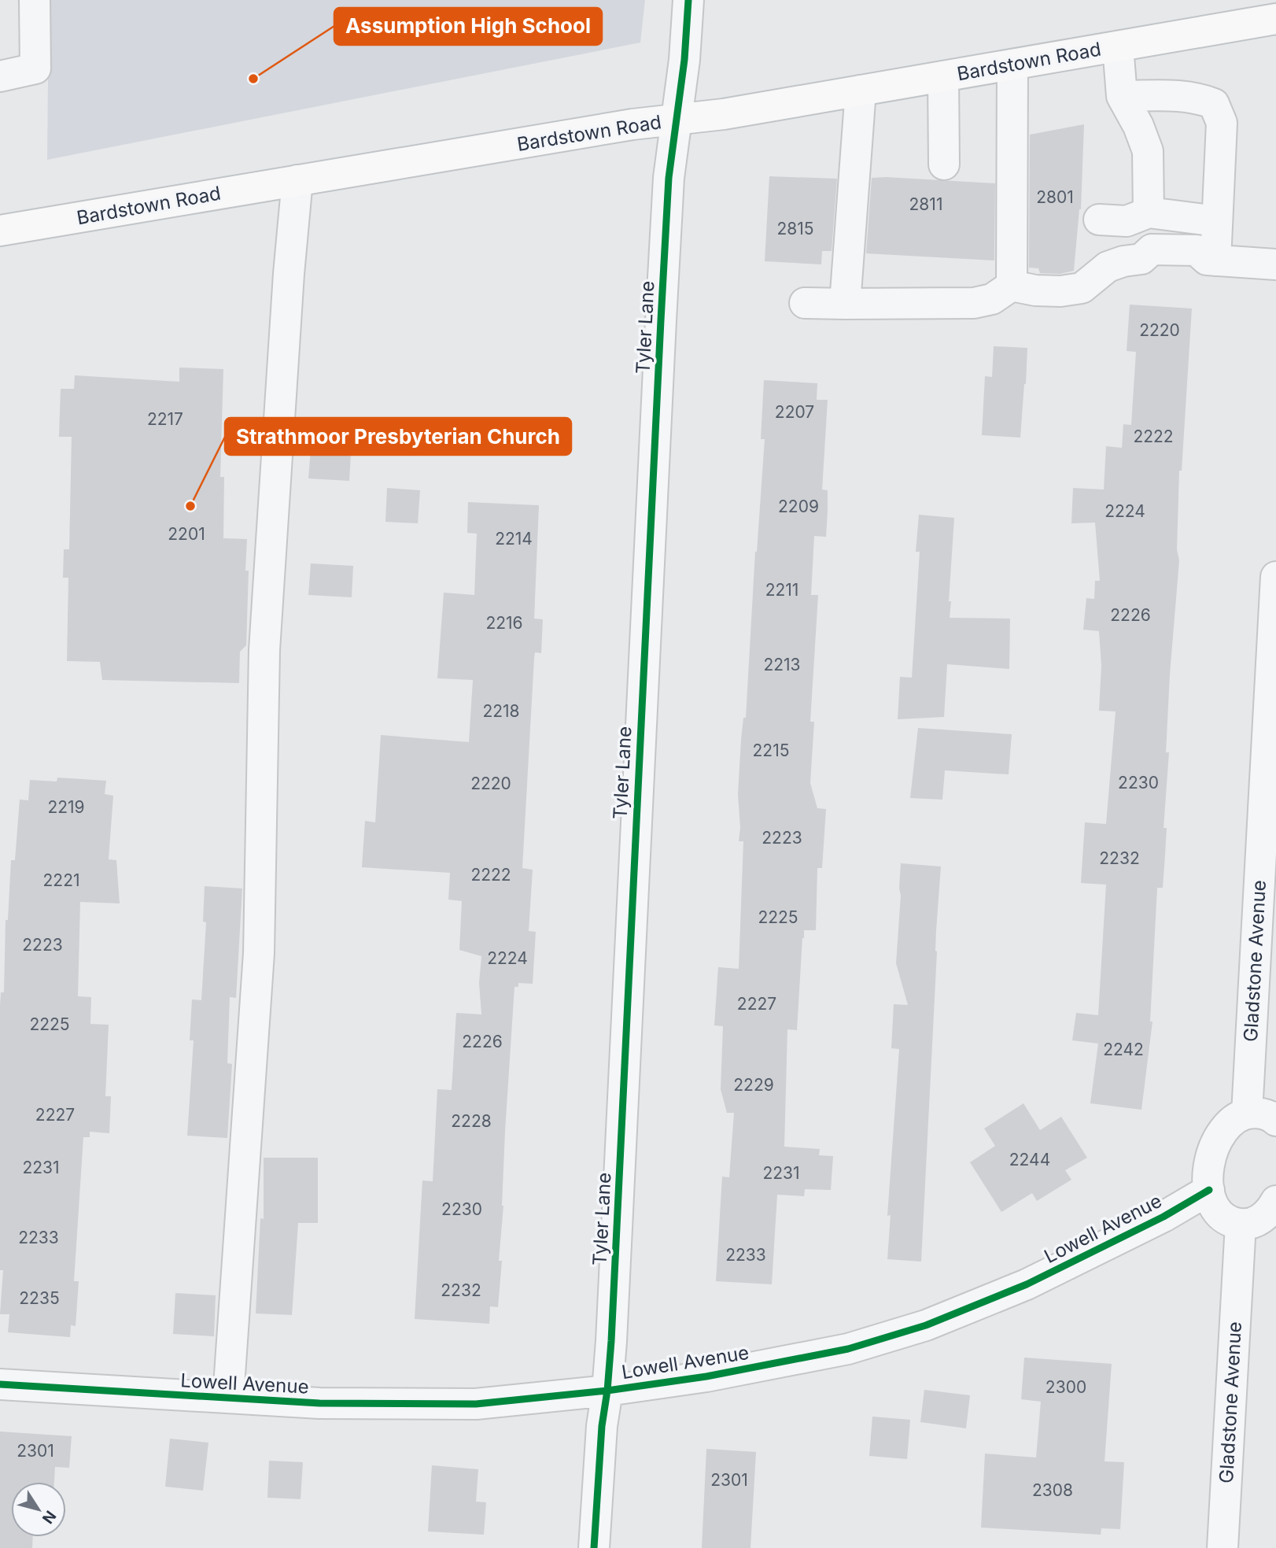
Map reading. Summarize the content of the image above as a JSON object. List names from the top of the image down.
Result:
{
  "streets": {
    "main road": ["Bardstown Road"],
    "street": ["Tyler Lane", "Gladstone Avenue", "Lowell Avenue"]
  },
  "crossings": [
    ["Bardstown Road", "Tyler Lane"],
    ["Tyler Lane", "Lowell Avenue"]
  ],
  "places": ["Assumption High School", "Strathmoor Presbyterian Church"],
  "house_numbers": [
    "2801",
    "2811",
    "2815",
    "2220",
    "2207",
    "2217",
    "2222",
    "2209",
    "2224",
    "2201",
    "2214",
    "2211",
    "2226",
    "2216",
    "2213",
    "2218",
    "2215",
    "2230",
    "2220",
    "2219",
    "2223",
    "2232",
    "2222",
    "2221",
    "2225",
    "2223",
    "2224",
    "2227",
    "2225",
    "2226",
    "2242",
    "2229",
    "2227",
    "2228",
    "2244",
    "2231",
    "2231",
    "2230",
    "2233",
    "2233",
    "2232",
    "2235",
    "2300",
    "2301",
    "2301",
    "2308"
  ],
  "north": "bottom right"
}
